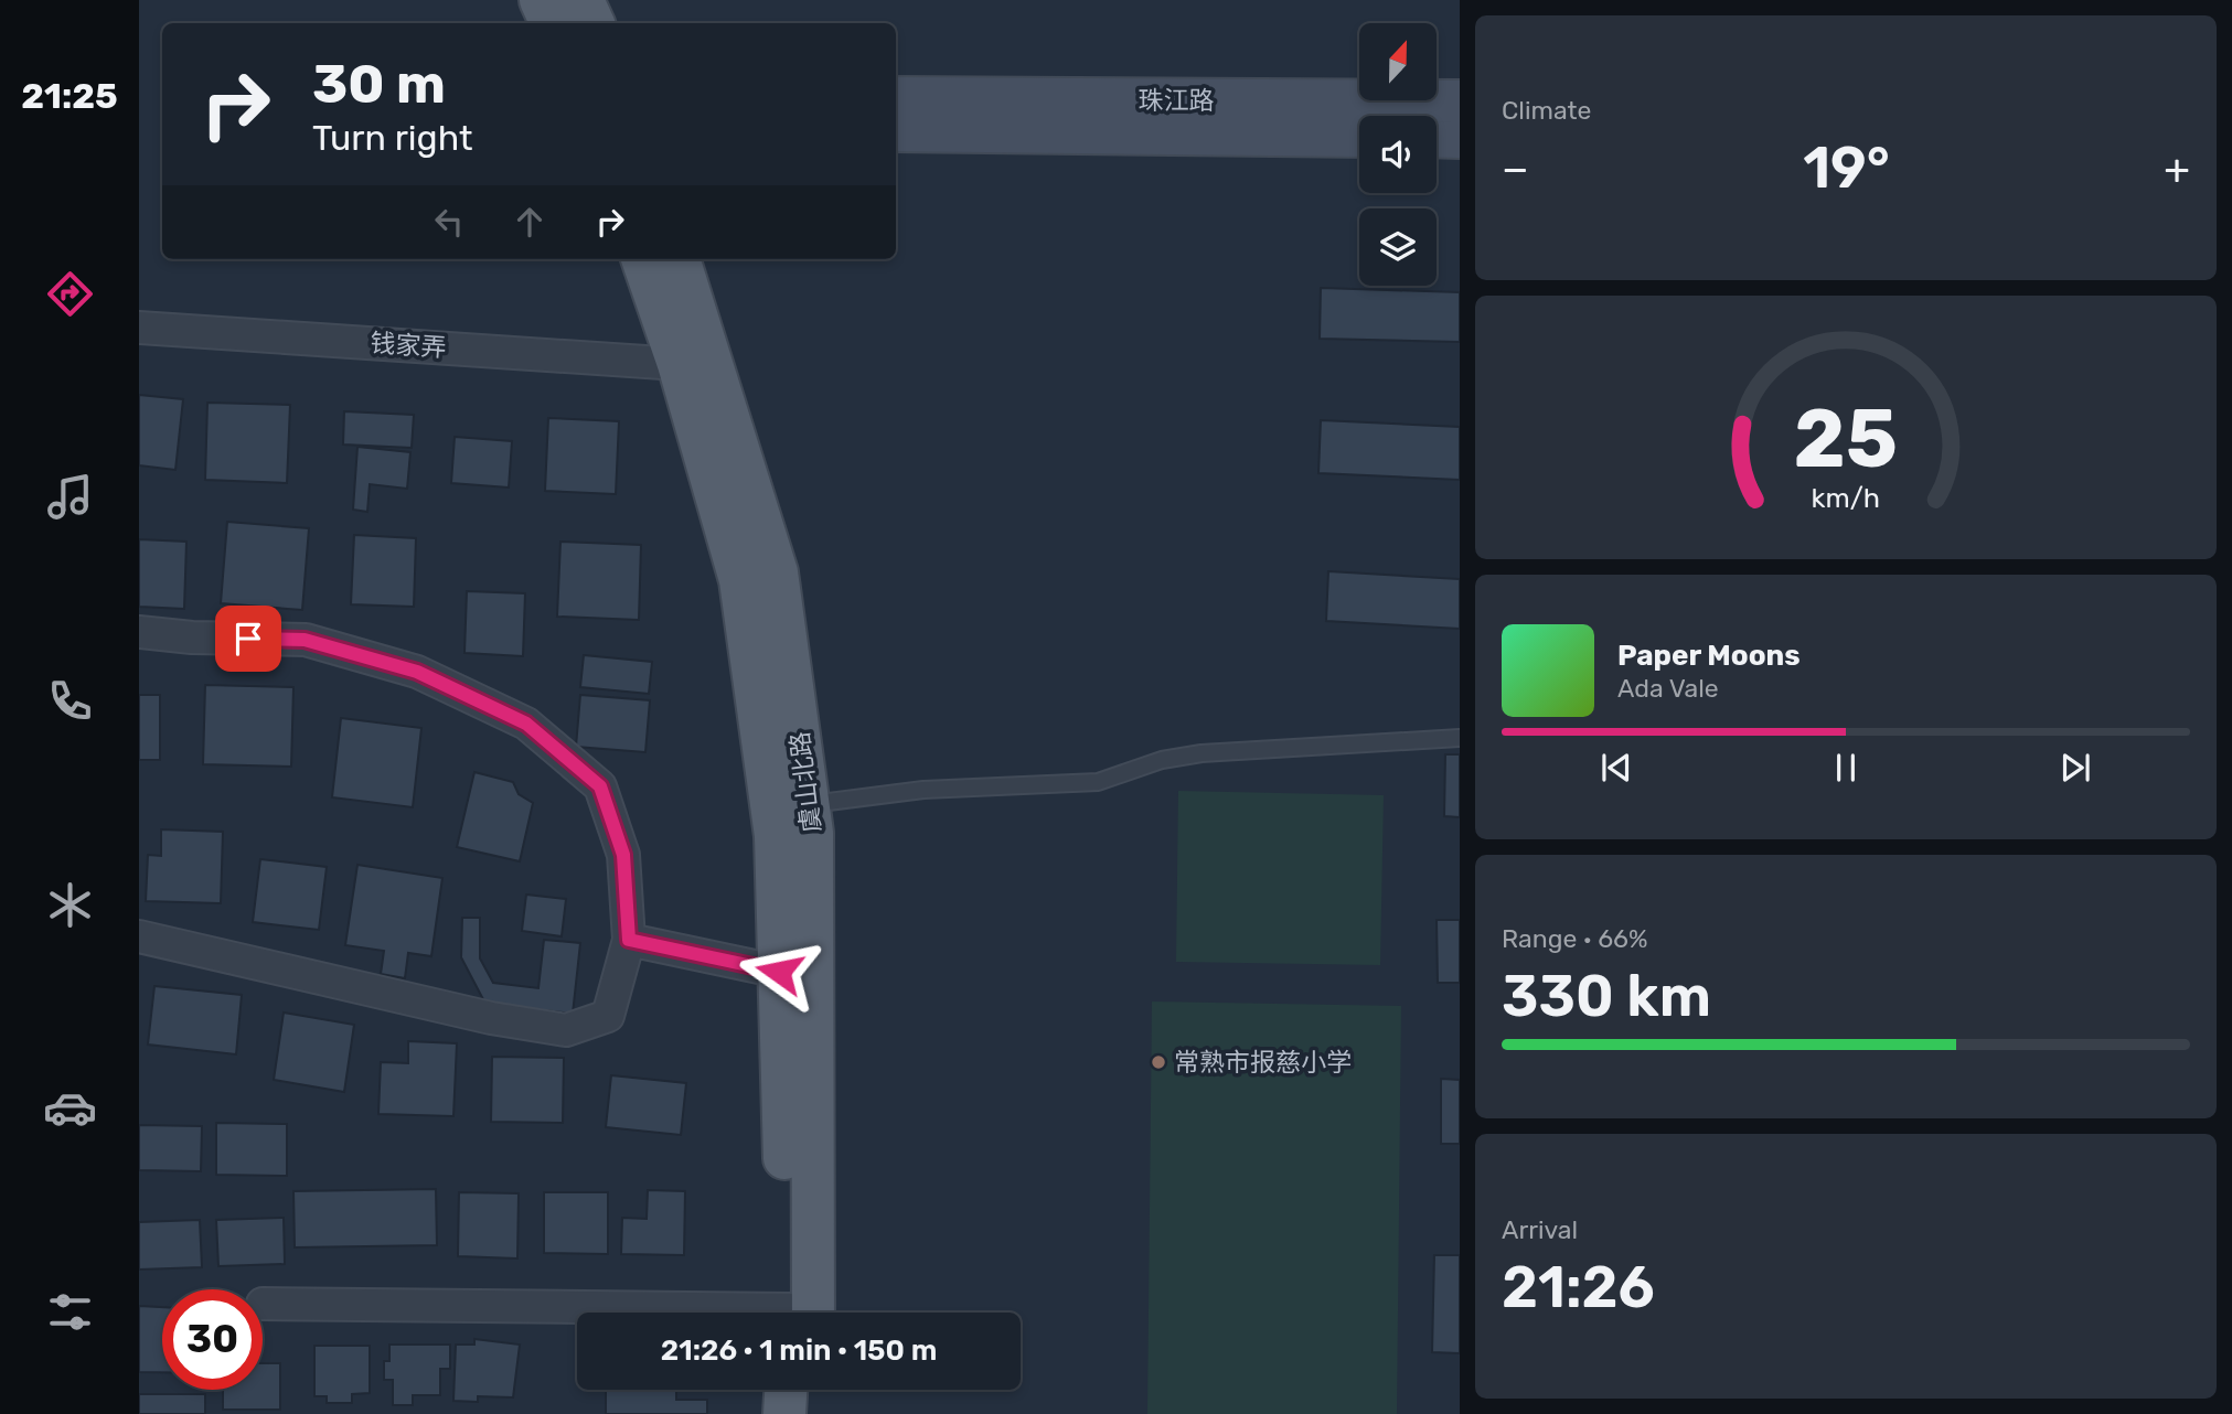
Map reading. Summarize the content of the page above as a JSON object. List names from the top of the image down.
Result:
{
  "streets": {
    "main road": ["珠江路", "虞山北路"],
    "street": ["钱家弄"]
  },
  "crossings": [
    ["钱家弄", "虞山北路"]
  ],
  "places": ["常熟市报慈小学"],
  "north": "top",
  "page": {
    "tabs": "21:25",
    "tile": [
      "Climate",
      ["Range · 66%", "330 km"],
      ["Arrival", "21:26"]
    ],
    "turn": ["30 m", "Turn right"],
    "heat": ["−", "19°", "+"],
    "song": ["Paper Moons", "Ada Vale"],
    "limit": "30",
    "trip": "21:26 · 1 min · 150 m",
    "gauge": ["25", "km/h"]
  }
}
